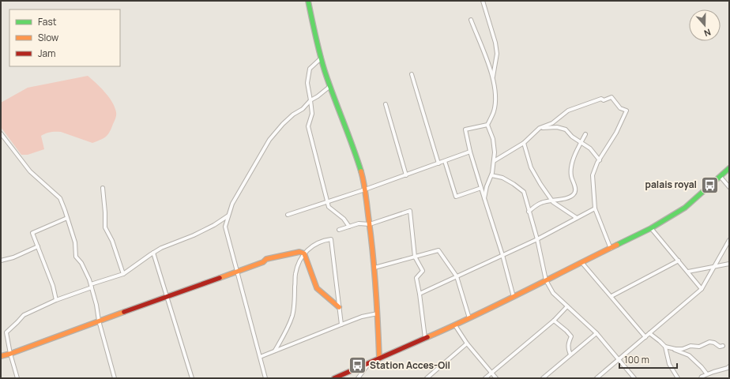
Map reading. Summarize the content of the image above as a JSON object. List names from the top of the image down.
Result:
{
  "places": {
    "bus stop": ["palais royal", "Station Acces-Oil"]
  },
  "legend": ["Fast", "Slow", "Jam"],
  "scale_bar": "100 m",
  "north": "bottom"
}
